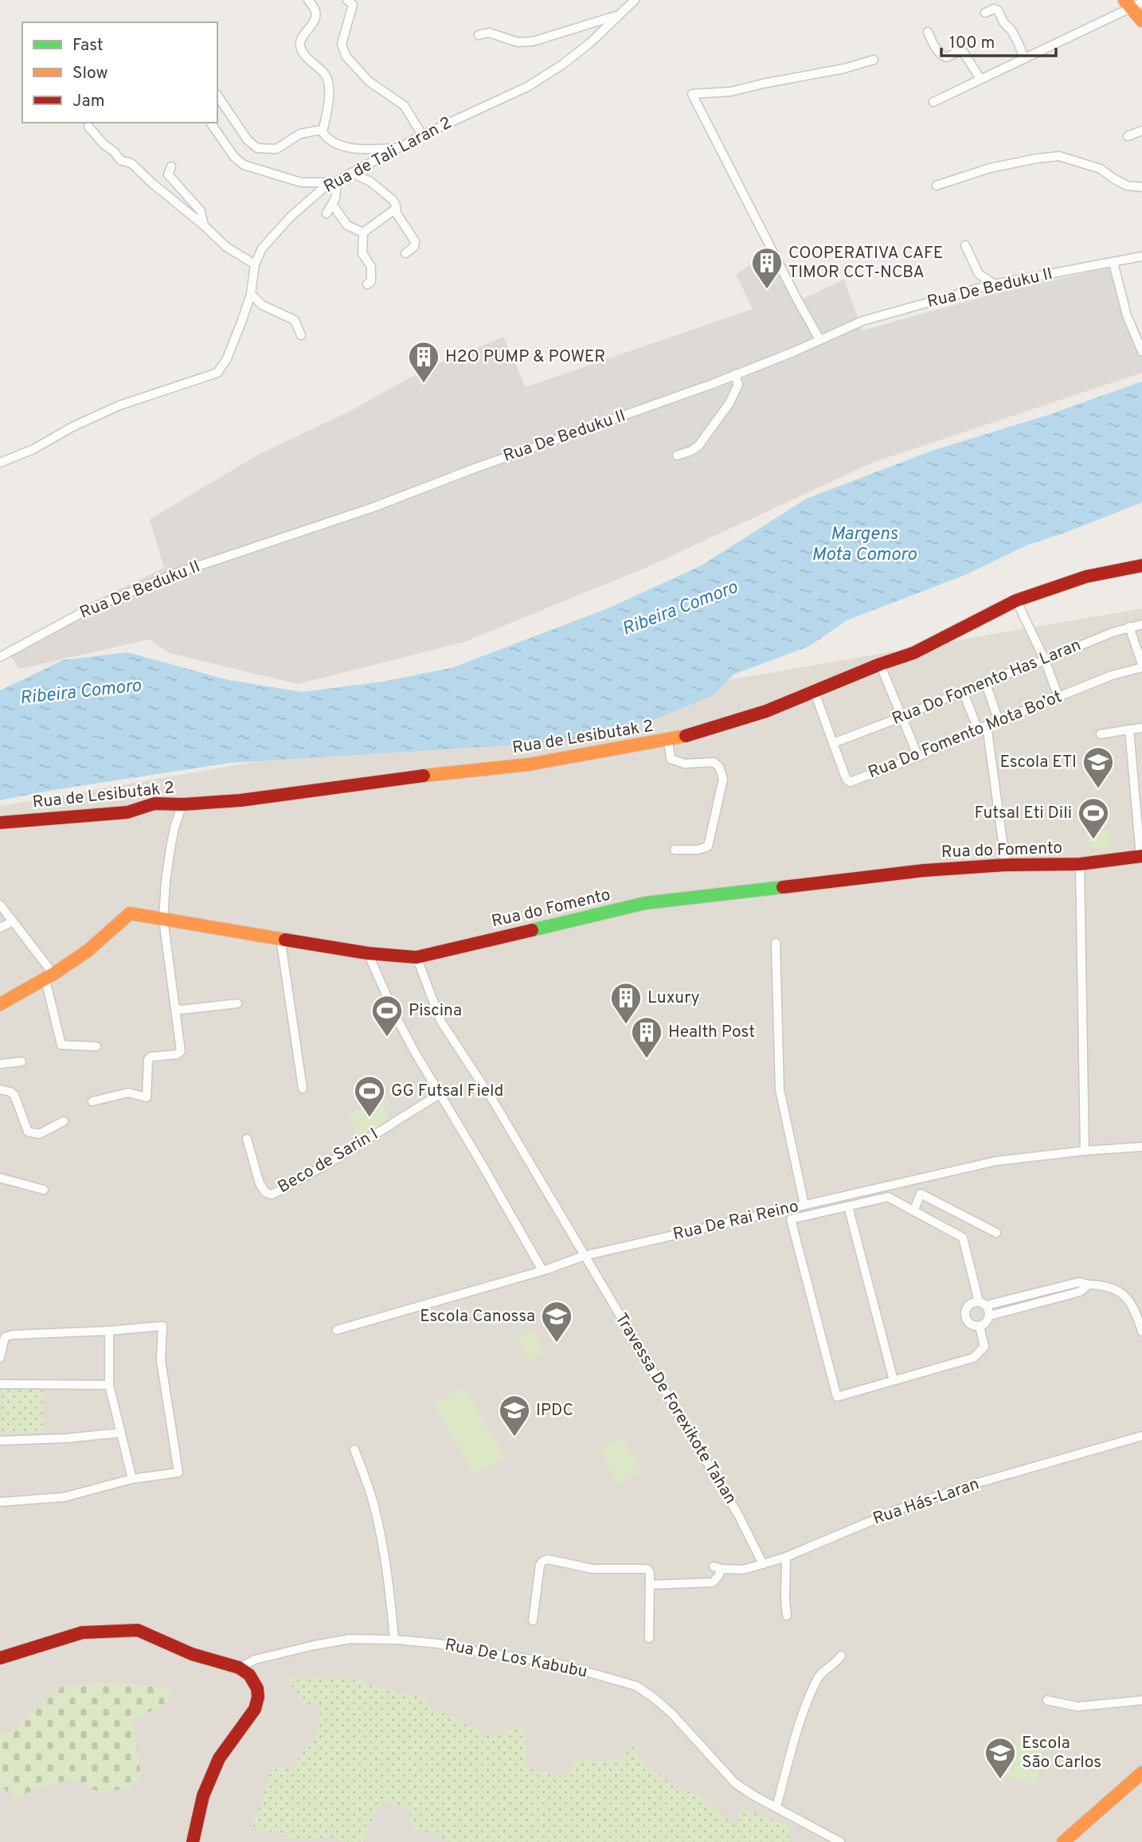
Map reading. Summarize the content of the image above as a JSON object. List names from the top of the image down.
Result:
{
  "streets": {
    "street": [
      "Rua de Tali Laran 2",
      "Rua De Beduku II",
      "Rua Do Fomento Has Laran",
      "Rua Do Fomento Mota Bo’ot",
      "Rua de Lesibutak 2",
      "Rua do Fomento",
      "Beco de Sarin I",
      "Rua De Rai Reino",
      "Travessa De Forexikote Tahan",
      "Rua Hás-Laran",
      "Rua De Los Kabubu"
    ]
  },
  "crossings": [
    ["Rua Do Fomento Has Laran", "Rua Do Fomento Mota Bo’ot"],
    ["Rua Do Fomento Mota Bo’ot", "Rua de Lesibutak 2"],
    ["Rua do Fomento", "Travessa De Forexikote Tahan"],
    ["Rua De Rai Reino", "Travessa De Forexikote Tahan"],
    ["Travessa De Forexikote Tahan", "Rua Hás-Laran"]
  ],
  "water": ["Margens Mota Comoro", "Ribeira Comoro"],
  "places": {
    "building": [
      "COOPERATIVA CAFE TIMOR CCT-NCBA",
      "H2O PUMP & POWER",
      "Luxury",
      "Health Post"
    ],
    "school or university": [
      "Escola ETI",
      "Escola Canossa",
      "IPDC",
      "Escola São Carlos"
    ],
    "sports": ["Futsal Eti Dili", "Piscina", "GG Futsal Field"]
  },
  "legend": ["Fast", "Slow", "Jam"],
  "scale_bar": "100 m"
}
